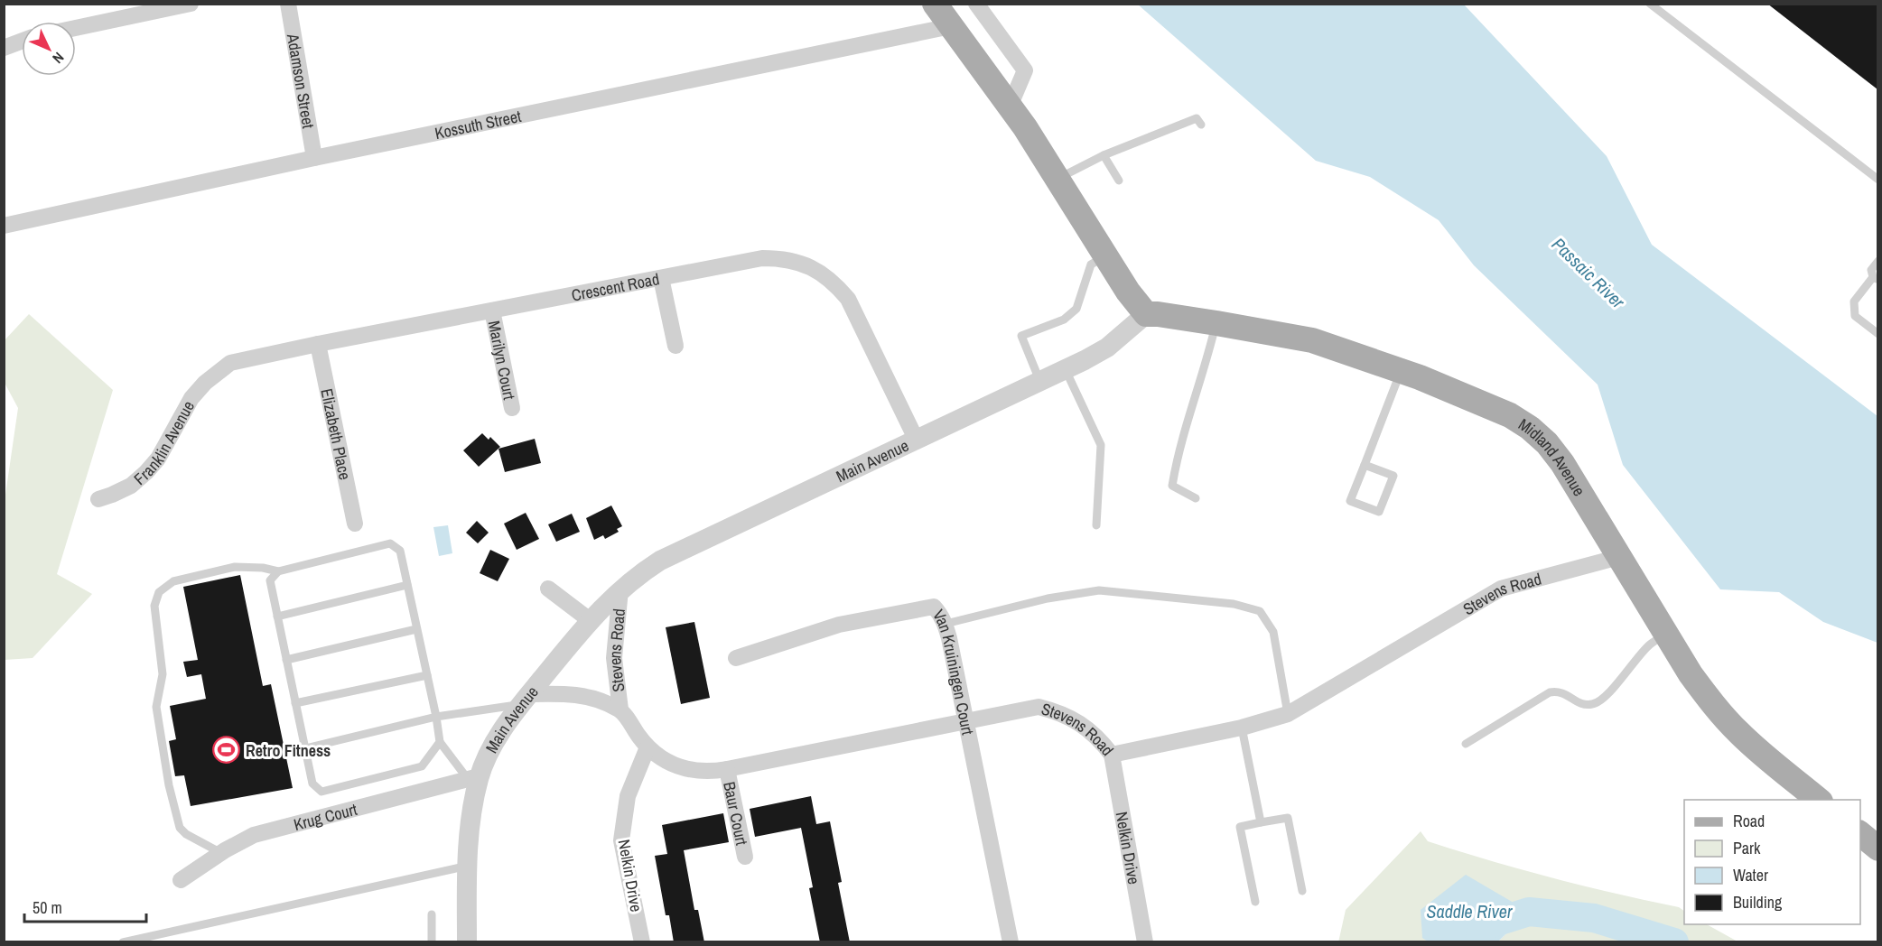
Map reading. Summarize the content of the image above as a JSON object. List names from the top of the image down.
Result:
{
  "streets": {
    "main road": ["Midland Avenue"],
    "street": [
      "Adamson Street",
      "Kossuth Street",
      "Crescent Road",
      "Marilyn Court",
      "Elizabeth Place",
      "Franklin Avenue",
      "Main Avenue",
      "Stevens Road",
      "Van Kruiningen Court",
      "Baur Court",
      "Krug Court",
      "Nelkin Drive"
    ]
  },
  "crossings": [
    ["Adamson Street", "Kossuth Street"],
    ["Crescent Road", "Marilyn Court"],
    ["Crescent Road", "Elizabeth Place"],
    ["Crescent Road", "Franklin Avenue"],
    ["Crescent Road", "Main Avenue"],
    ["Midland Avenue", "Main Avenue"],
    ["Midland Avenue", "Stevens Road"],
    ["Main Avenue", "Stevens Road"],
    ["Main Avenue", "Krug Court"],
    ["Stevens Road", "Van Kruiningen Court"],
    ["Stevens Road", "Baur Court"],
    ["Stevens Road", "Nelkin Drive"]
  ],
  "water": ["Passaic River", "Saddle River"],
  "places": {
    "sports": ["Retro Fitness"]
  },
  "legend": [
    "Road",
    "Park",
    "Water",
    "Building"
  ],
  "scale_bar": "50 m",
  "north": "bottom right"
}
